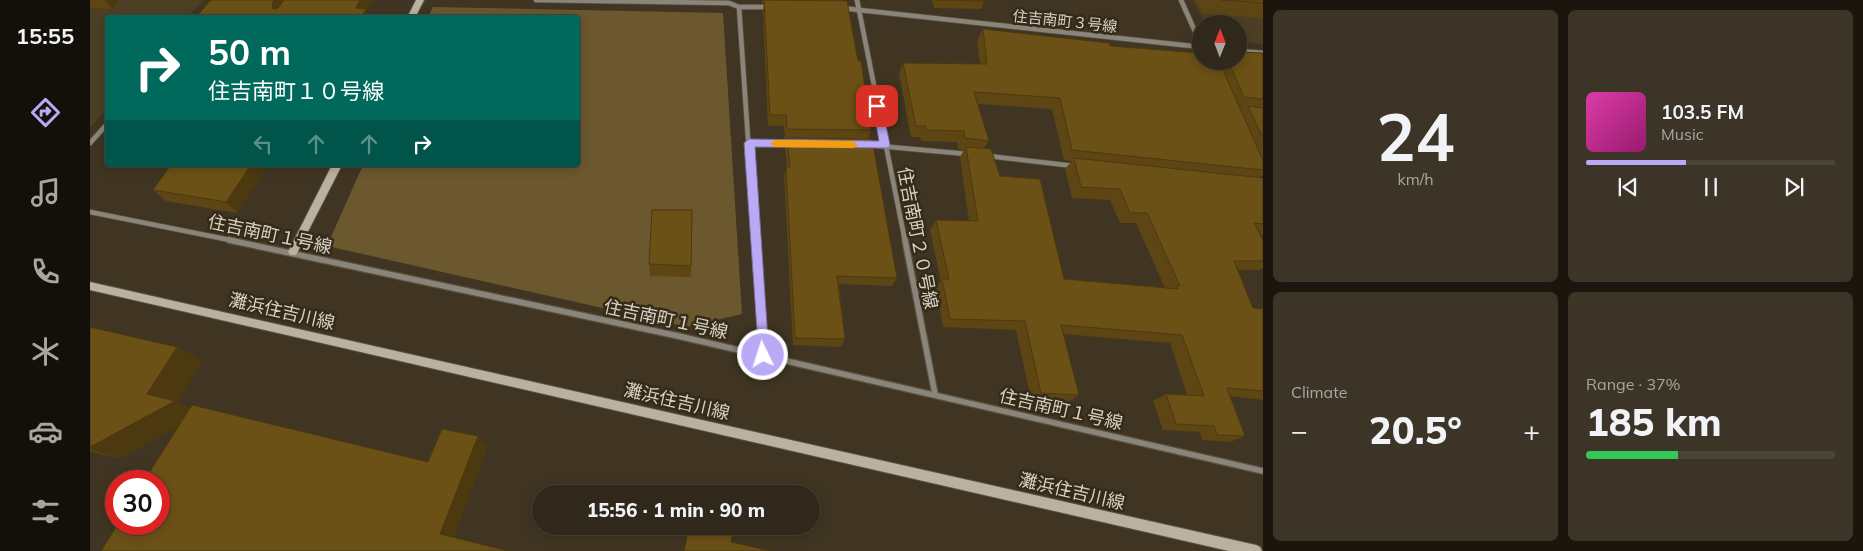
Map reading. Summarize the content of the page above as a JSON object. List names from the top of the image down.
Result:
{
  "streets": {
    "street": [
      "住吉南町３号線",
      "住吉南町１号線",
      "住吉南町２０号線",
      "灘浜住吉川線"
    ]
  },
  "crossings": [
    ["住吉南町３号線", "住吉南町２０号線"],
    ["住吉南町１号線", "住吉南町２０号線"]
  ],
  "north": "top",
  "page": {
    "tabs": "15:55",
    "tile": [
      ["24", "km/h"],
      "Climate",
      ["Range · 37%", "185 km"]
    ],
    "turn": ["50 m", "住吉南町１０号線"],
    "song": ["103.5 FM", "Music"],
    "heat": ["−", "20.5°", "+"],
    "limit": "30",
    "trip": "15:56 · 1 min · 90 m"
  }
}
